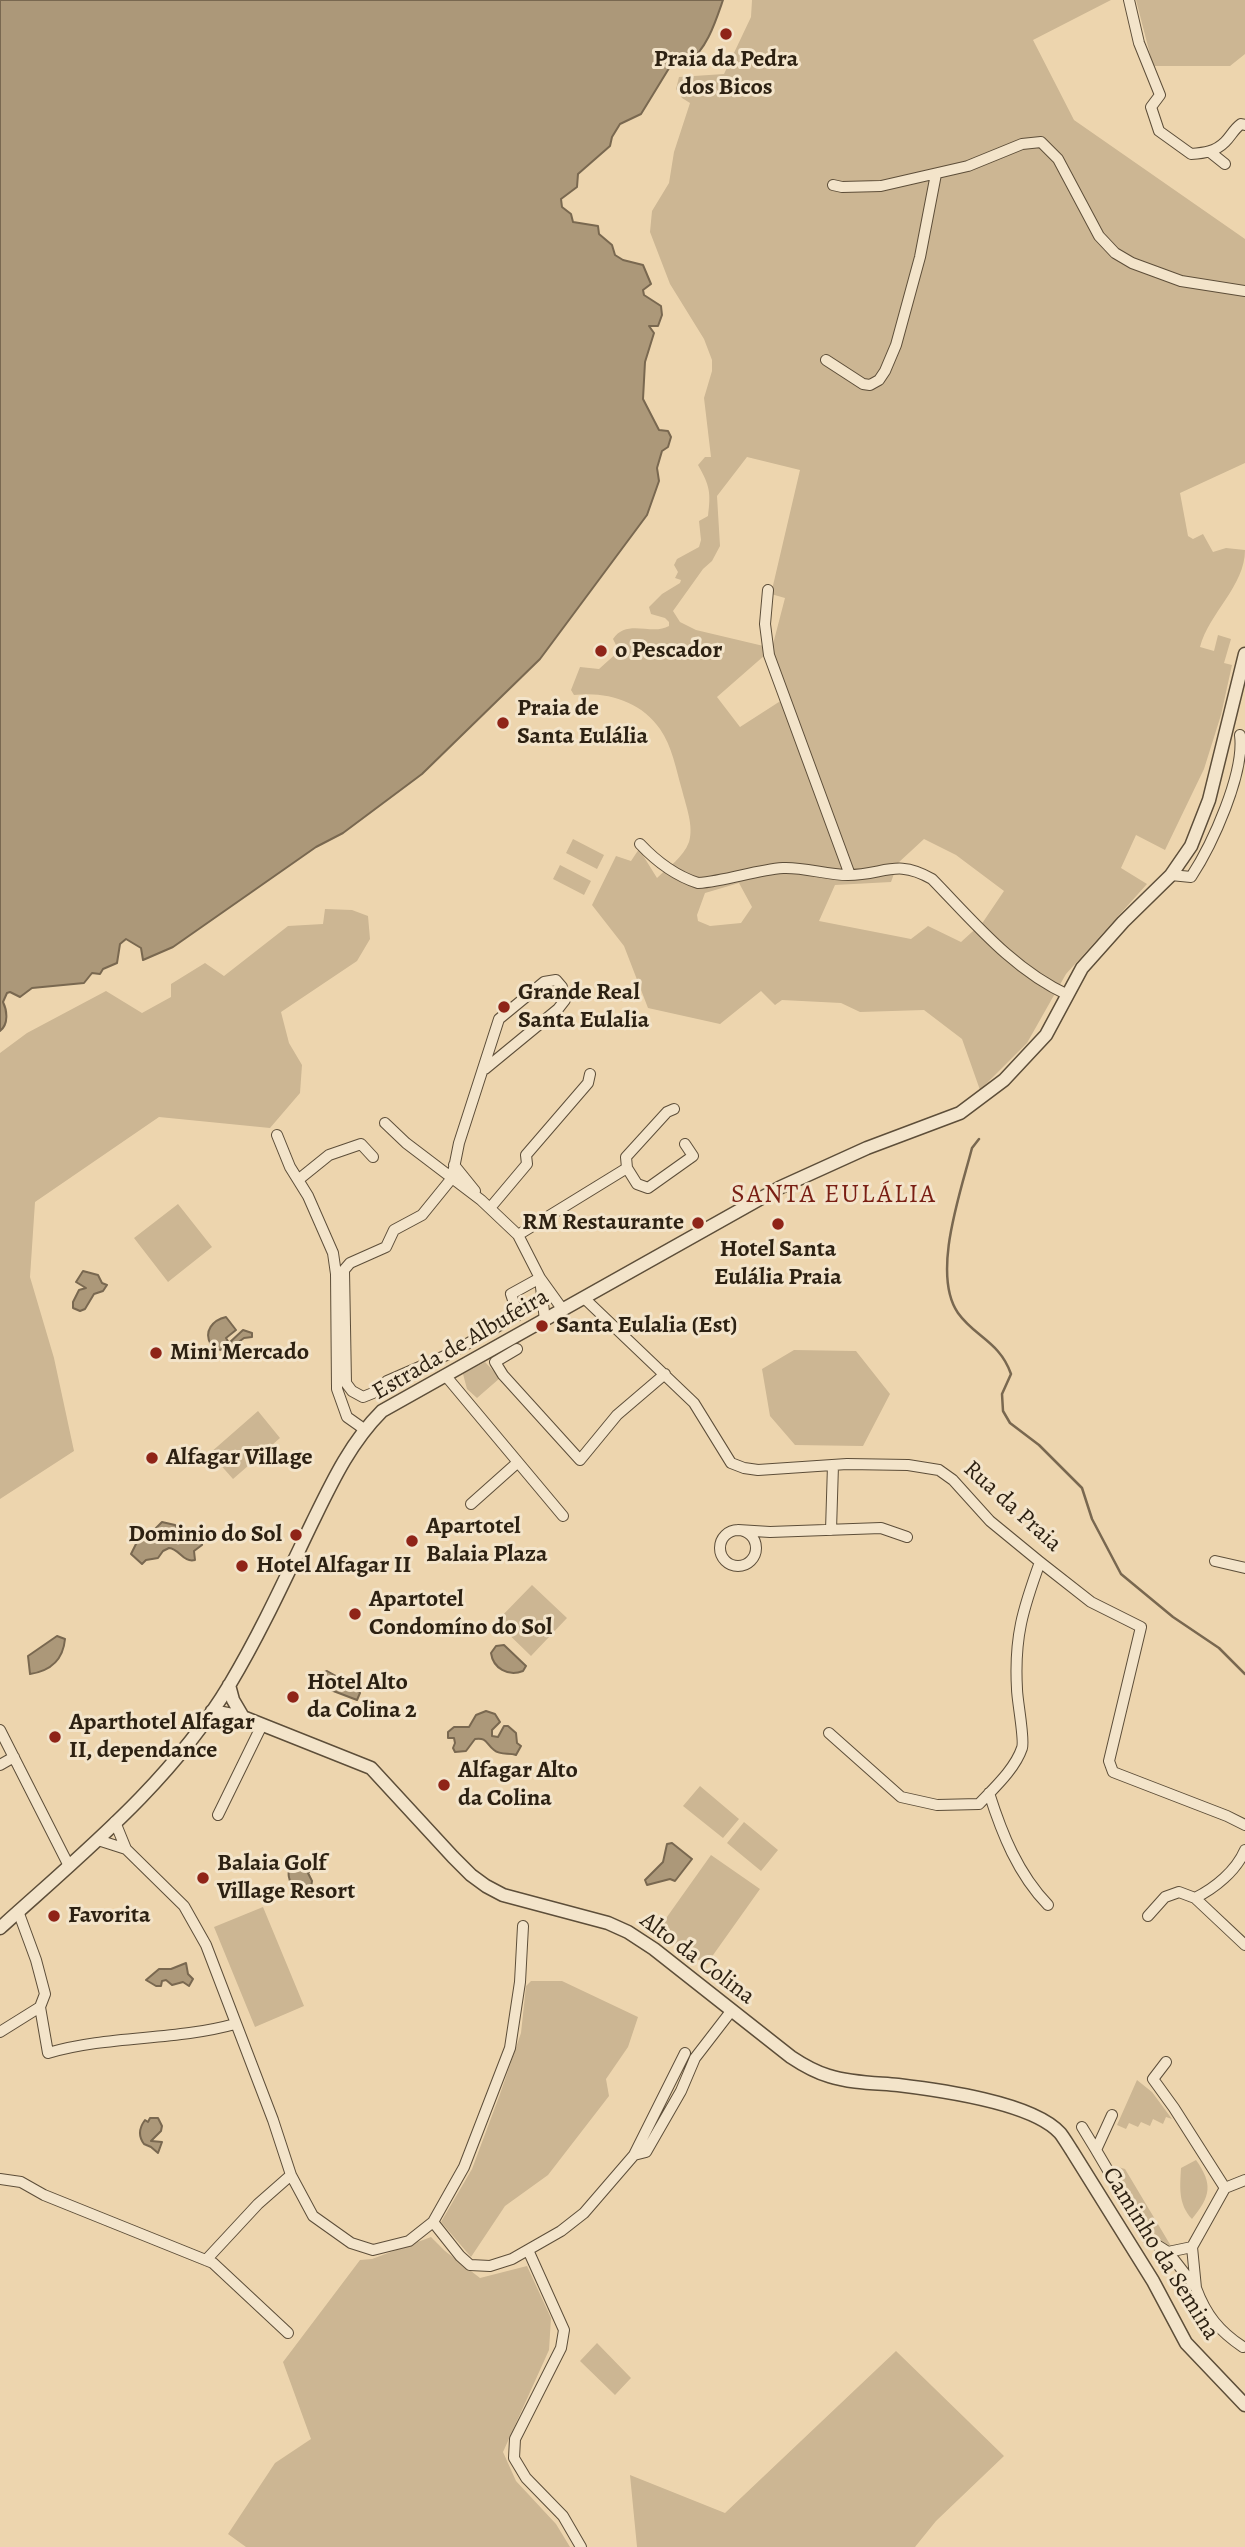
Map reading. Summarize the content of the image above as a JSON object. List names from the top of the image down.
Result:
{
  "streets": {
    "street": [
      "Estrada de Albufeira",
      "Rua da Praia",
      "Alto da Colina",
      "Caminho da Semina"
    ]
  },
  "crossings": [
    ["Estrada de Albufeira", "Rua da Praia"],
    ["Estrada de Albufeira", "Alto da Colina"],
    ["Alto da Colina", "Caminho da Semina"]
  ],
  "districts": ["SANTA EULÁLIA"],
  "places": [
    "Praia da Pedra dos Bicos",
    "o Pescador",
    "Praia de Santa Eulália",
    "Grande Real Santa Eulalia",
    "RM Restaurante",
    "Hotel Santa Eulália Praia",
    "Santa Eulalia (Est)",
    "Mini Mercado",
    "Alfagar Village",
    "Dominio do Sol",
    "Apartotel Balaia Plaza",
    "Hotel Alfagar II",
    "Apartotel Condomíno do Sol",
    "Hotel Alto da Colina 2",
    "Aparthotel Alfagar II, dependance",
    "Alfagar Alto da Colina",
    "Balaia Golf Village Resort",
    "Favorita"
  ]
}
